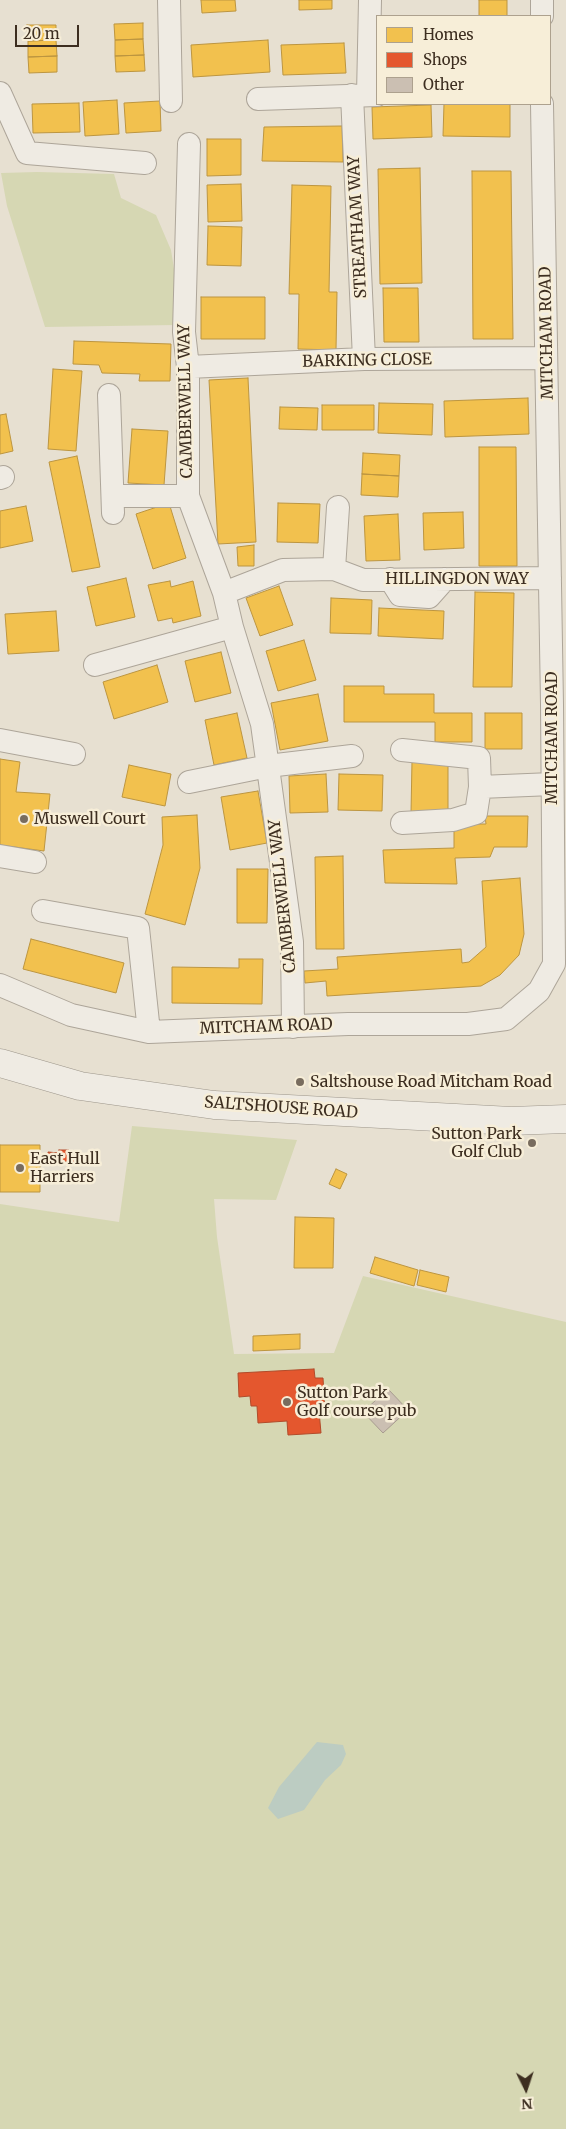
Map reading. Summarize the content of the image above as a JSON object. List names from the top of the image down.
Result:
{
  "streets": {
    "main road": ["SALTSHOUSE ROAD"],
    "street": [
      "STREATHAM WAY",
      "MITCHAM ROAD",
      "BARKING CLOSE",
      "CAMBERWELL WAY",
      "HILLINGDON WAY"
    ]
  },
  "crossings": [
    ["STREATHAM WAY", "BARKING CLOSE"],
    ["MITCHAM ROAD", "BARKING CLOSE"],
    ["MITCHAM ROAD", "CAMBERWELL WAY"],
    ["MITCHAM ROAD", "HILLINGDON WAY"],
    ["BARKING CLOSE", "CAMBERWELL WAY"]
  ],
  "places": [
    "Muswell Court",
    "Saltshouse Road Mitcham Road",
    "Sutton Park Golf Club",
    "East Hull Harriers",
    "Sutton Park Golf course pub"
  ],
  "legend": ["Homes", "Shops", "Other"],
  "scale_bar": "20 m",
  "north": "bottom"
}
